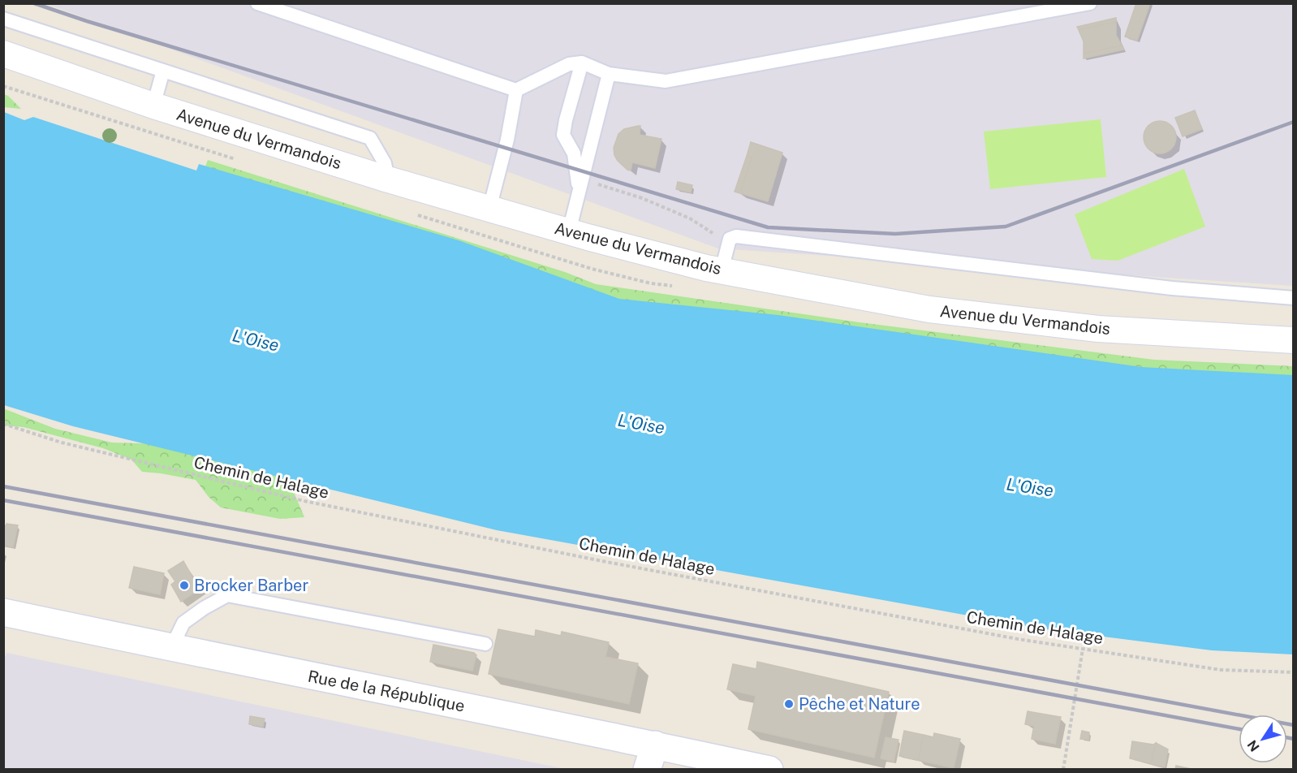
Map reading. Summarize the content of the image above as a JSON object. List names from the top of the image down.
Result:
{
  "streets": {
    "main road": ["Rue de la République"],
    "street": ["Avenue du Vermandois"],
    "path": ["Chemin de Halage"]
  },
  "water": ["L'Oise"],
  "places": ["Brocker Barber", "Pêche et Nature"],
  "north": "bottom left"
}
